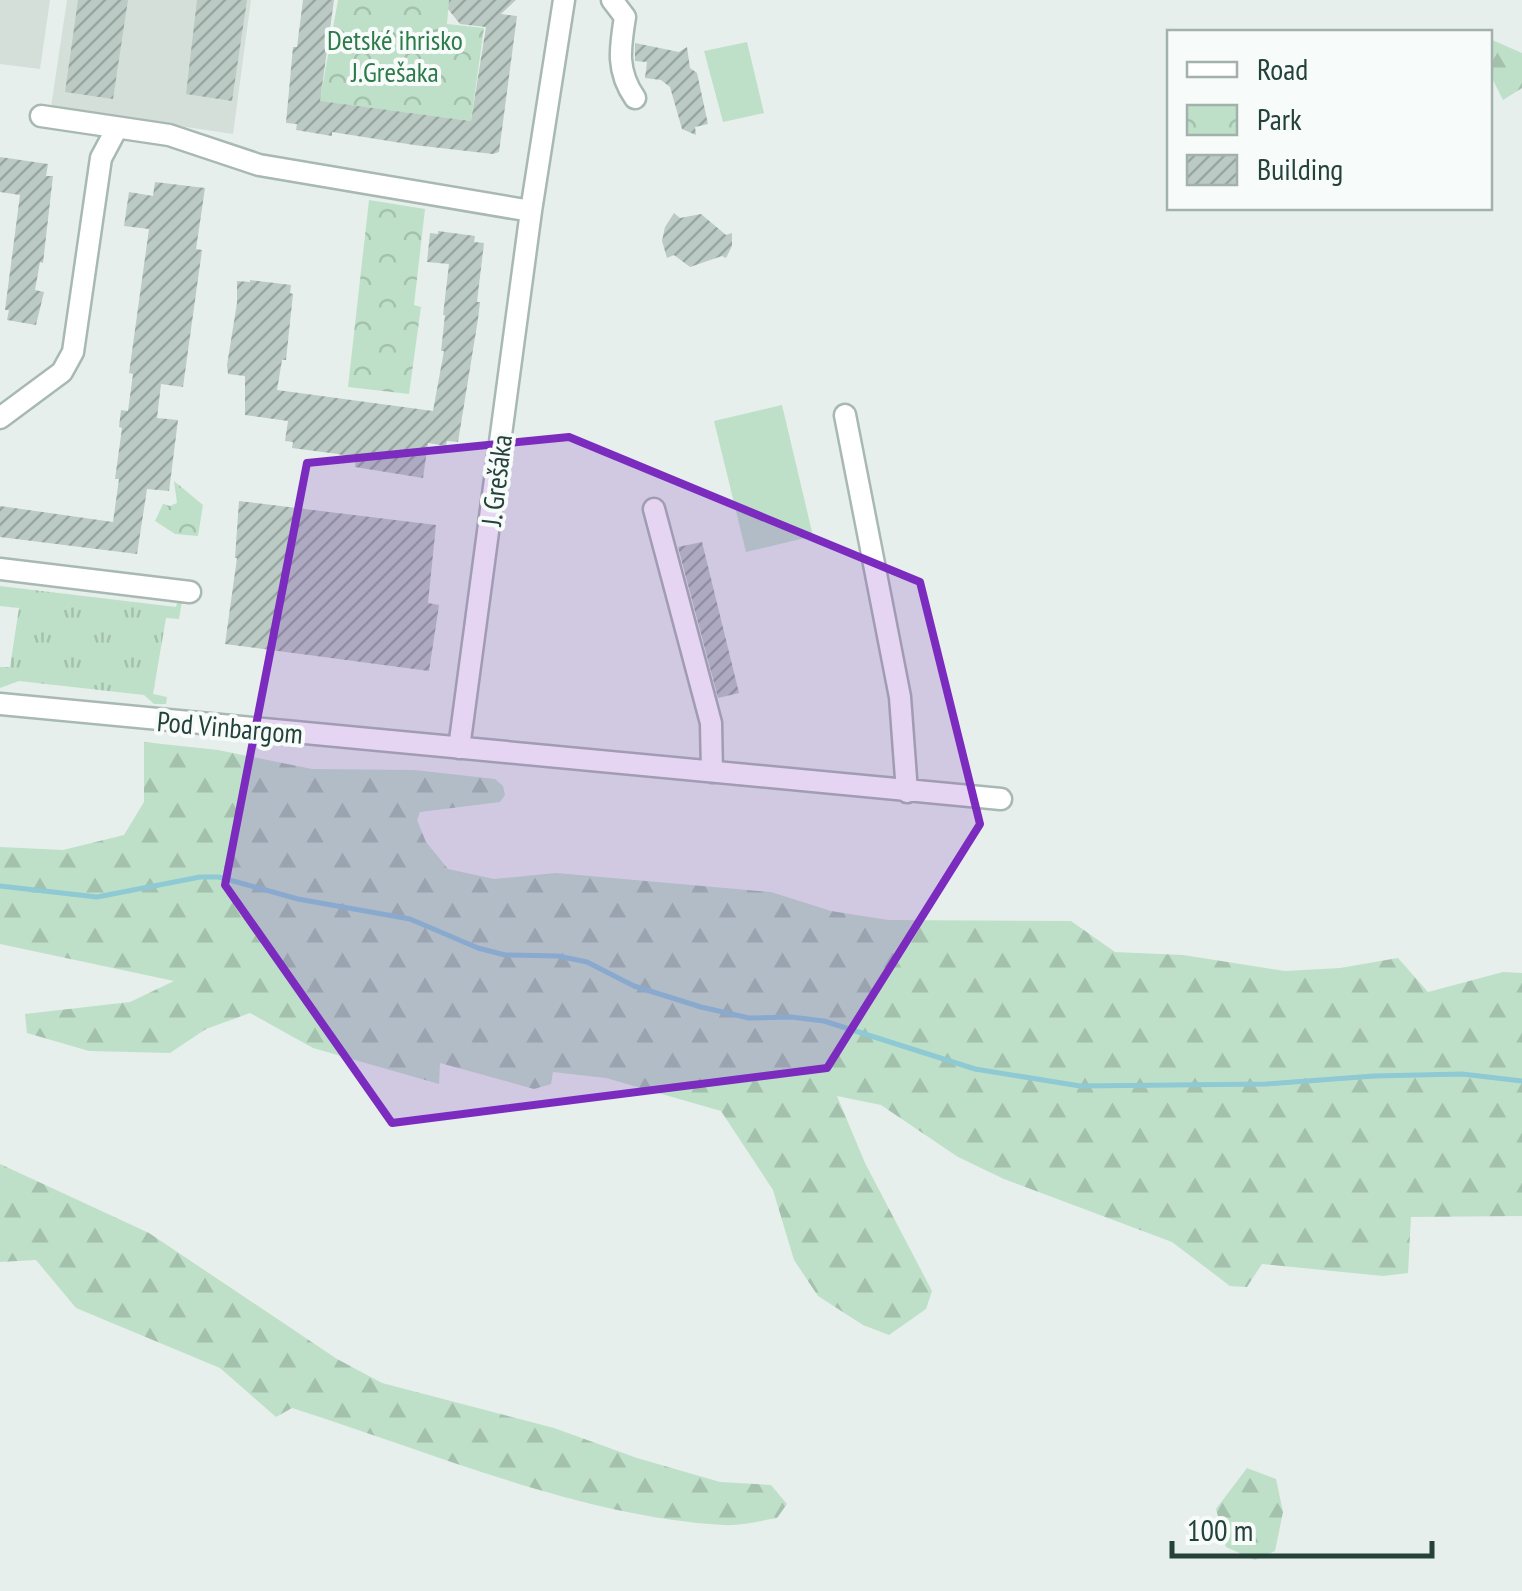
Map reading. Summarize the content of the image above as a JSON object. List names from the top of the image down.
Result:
{
  "streets": {
    "street": ["J. Grešáka", "Pod Vinbargom"]
  },
  "crossings": [
    ["J. Grešáka", "Pod Vinbargom"]
  ],
  "parks": ["Detské ihrisko J.Grešaka"],
  "legend": ["Road", "Park", "Building"],
  "scale_bar": "100 m"
}
